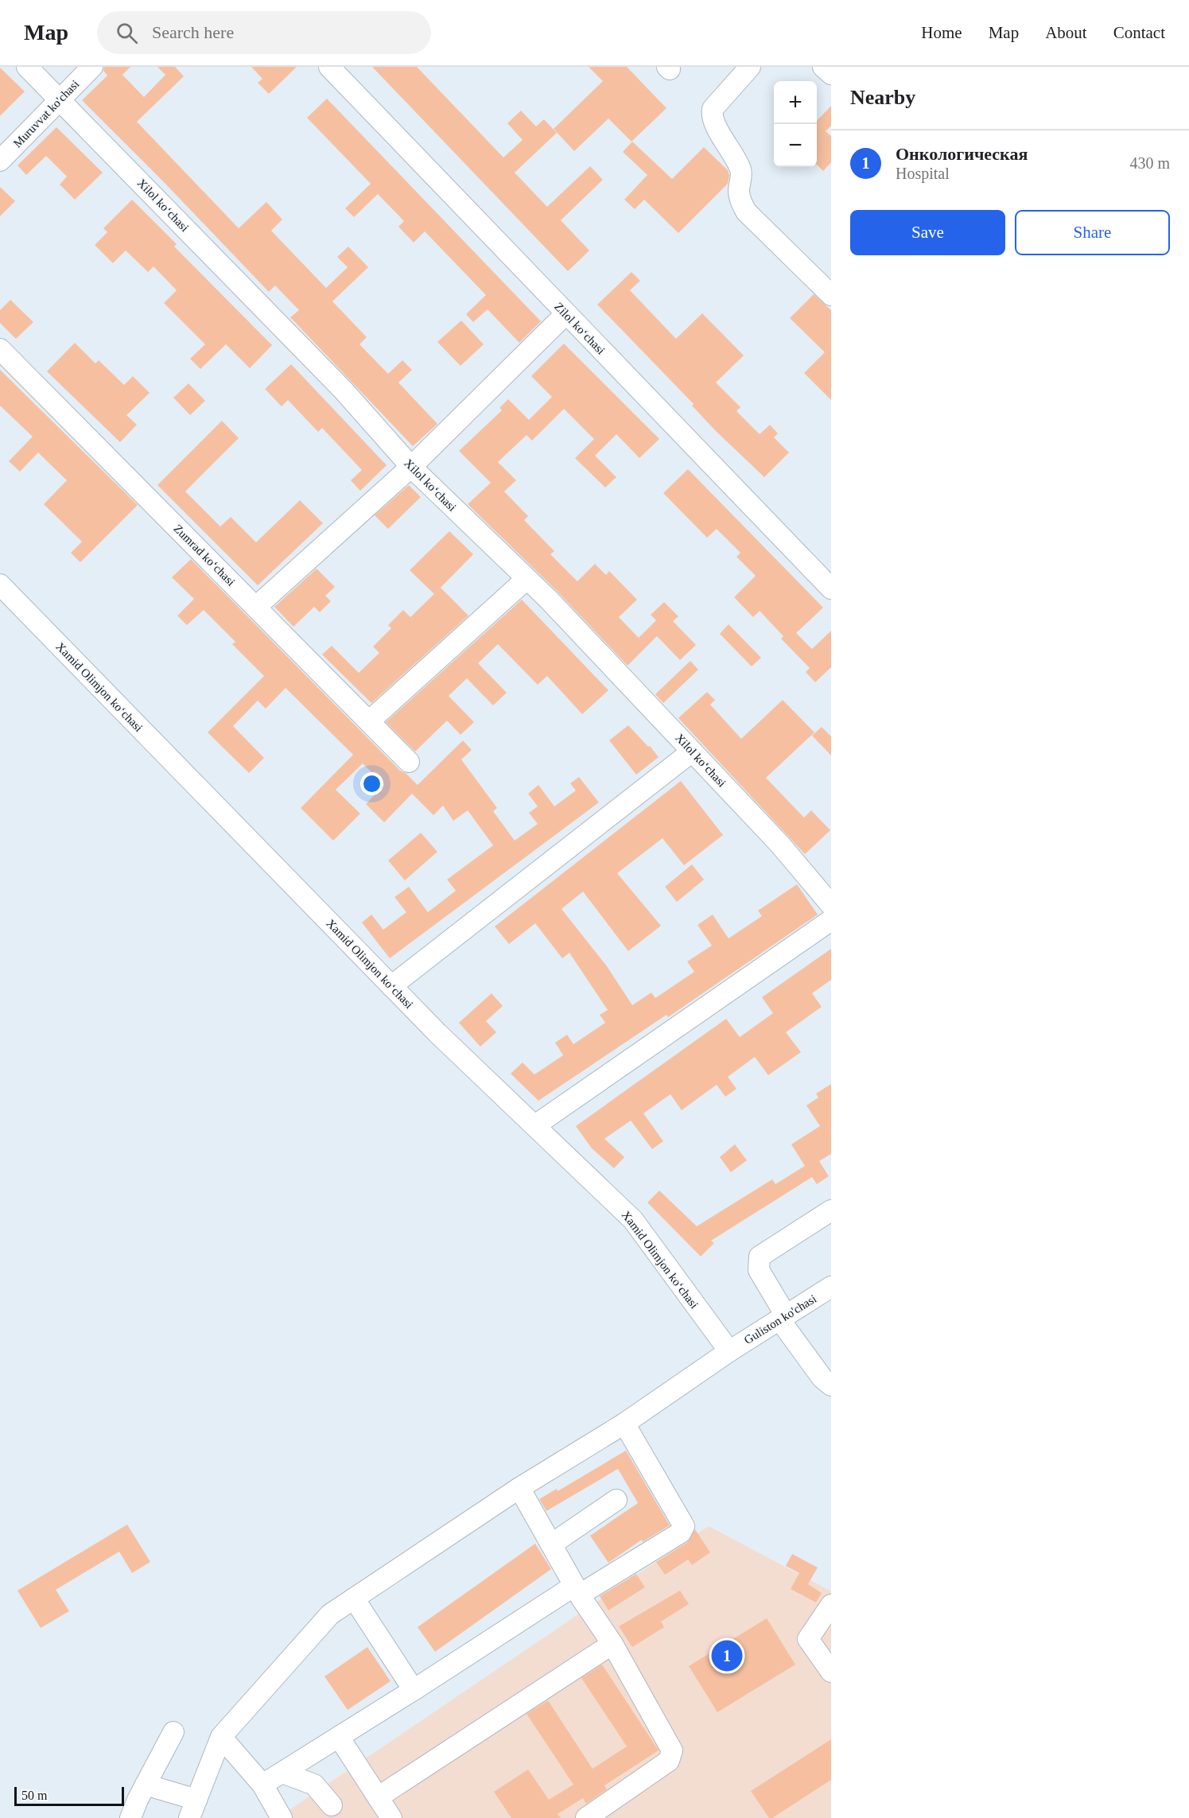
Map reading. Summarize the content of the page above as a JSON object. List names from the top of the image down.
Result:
{
  "streets": {
    "street": [
      "Muruvvat ko'chasi",
      "Xilol koʻchasi",
      "Zilol koʻchasi",
      "Zumrad koʻchasi",
      "Xamid Olimjon koʻchasi",
      "Guliston ko'chasi"
    ]
  },
  "crossings": [
    ["Muruvvat ko'chasi", "Xilol koʻchasi"],
    ["Xamid Olimjon koʻchasi", "Guliston ko'chasi"]
  ],
  "scale_bar": "50 m",
  "page": {
    "header": "Map",
    "search": "Search here",
    "nav": [
      "Home",
      "Map",
      "About",
      "Contact"
    ],
    "heading": "Nearby",
    "map_buttons": ["+", "−"],
    "list": [
      {
        "mark": "1",
        "name": "Онкологическая",
        "note": "Hospital",
        "value": "430 m"
      }
    ],
    "buttons": ["Save", "Share"],
    "pins": "1",
    "scale": "50 m"
  }
}
